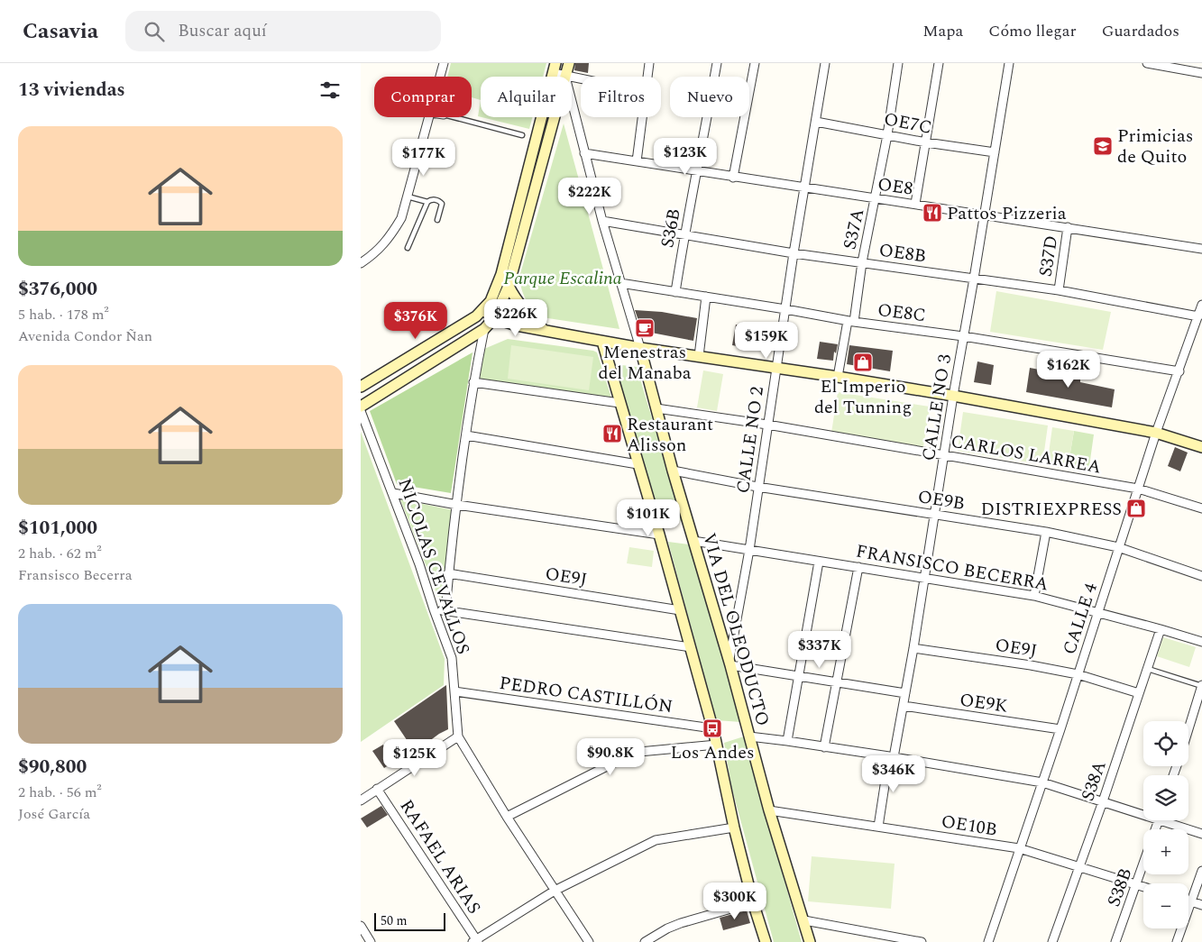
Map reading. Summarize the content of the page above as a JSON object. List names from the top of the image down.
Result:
{
  "streets": {
    "street": [
      "OE7C",
      "OE8",
      "S36B",
      "S37A",
      "OE8B",
      "S37D",
      "OE8C",
      "CALLE NO 3",
      "CALLE NO 2",
      "CARLOS LARREA",
      "OE9B",
      "NICOLAS CEVALLOS",
      "FRANSISCO BECERRA",
      "OE9J",
      "CALLE 4",
      "VIA DEL OLEODUCTO",
      "PEDRO CASTILLÓN",
      "OE9K",
      "S38A",
      "OE10B",
      "RAFAEL ARIAS",
      "S38B"
    ]
  },
  "crossings": [
    ["OE7C", "S37A"],
    ["OE7C", "CALLE NO 3"],
    ["OE7C", "CALLE NO 2"],
    ["OE8", "S36B"],
    ["OE8", "S37A"],
    ["OE8", "S37D"],
    ["OE8", "CALLE NO 3"],
    ["OE8", "CALLE NO 2"],
    ["OE8", "VIA DEL OLEODUCTO"],
    ["S36B", "OE8B"],
    ["S36B", "OE8C"],
    ["S37A", "OE8B"],
    ["S37A", "OE8C"],
    ["OE8B", "S37D"],
    ["OE8B", "CALLE NO 3"],
    ["OE8B", "CALLE NO 2"],
    ["OE8B", "CALLE 4"],
    ["OE8B", "VIA DEL OLEODUCTO"],
    ["OE8C", "CALLE NO 3"],
    ["OE8C", "CALLE NO 2"],
    ["OE8C", "CALLE 4"],
    ["OE8C", "VIA DEL OLEODUCTO"],
    ["CALLE NO 3", "CARLOS LARREA"],
    ["CALLE NO 3", "OE9B"],
    ["CALLE NO 3", "FRANSISCO BECERRA"],
    ["CALLE NO 3", "OE9J"],
    ["CALLE NO 3", "OE9K"],
    ["CALLE NO 3", "OE10B"],
    ["CALLE NO 2", "CARLOS LARREA"],
    ["CALLE NO 2", "OE9B"],
    ["CALLE NO 2", "FRANSISCO BECERRA"],
    ["CALLE NO 2", "VIA DEL OLEODUCTO"],
    ["CARLOS LARREA", "CALLE 4"],
    ["CARLOS LARREA", "VIA DEL OLEODUCTO"],
    ["OE9B", "CALLE 4"],
    ["OE9B", "VIA DEL OLEODUCTO"],
    ["NICOLAS CEVALLOS", "PEDRO CASTILLÓN"],
    ["FRANSISCO BECERRA", "CALLE 4"],
    ["FRANSISCO BECERRA", "VIA DEL OLEODUCTO"],
    ["FRANSISCO BECERRA", "S38A"],
    ["OE9J", "CALLE 4"],
    ["OE9J", "S38A"],
    ["CALLE 4", "OE9K"],
    ["CALLE 4", "OE10B"],
    ["VIA DEL OLEODUCTO", "OE10B"],
    ["S38A", "OE10B"],
    ["OE10B", "S38B"]
  ],
  "parks": ["Parque Escalina"],
  "places": {
    "school or university": ["Primicias de Quito"],
    "restaurant": ["Pattos Pizzeria", "Restaurant Alisson"],
    "cafe": ["Menestras del Manaba"],
    "shop": ["El Imperio del Tunning", "DISTRIEXPRESS"],
    "bus stop": ["Los Andes"]
  },
  "scale_bar": "50 m",
  "page": {
    "header": "Casavia",
    "search": "Buscar aquí",
    "nav": ["Mapa", "Cómo llegar", "Guardados"],
    "heading": "13 viviendas",
    "chip": [
      "Comprar",
      "Alquilar",
      "Filtros",
      "Nuevo"
    ],
    "list": [
      {
        "name": "$376,000",
        "note": "5 hab. · 178 m² · Avenida Condor Ñan"
      },
      {
        "name": "$101,000",
        "note": "2 hab. · 62 m² · Fransisco Becerra"
      },
      {
        "name": "$90,800",
        "note": "2 hab. · 56 m² · José García"
      }
    ],
    "price": [
      "$123K",
      "$177K",
      "$222K",
      "$226K",
      "$376K",
      "$159K",
      "$162K",
      "$101K",
      "$337K",
      "$90.8K",
      "$125K",
      "$346K",
      "$300K"
    ],
    "map_buttons": ["+", "−"],
    "scale": "50 m"
  }
}
